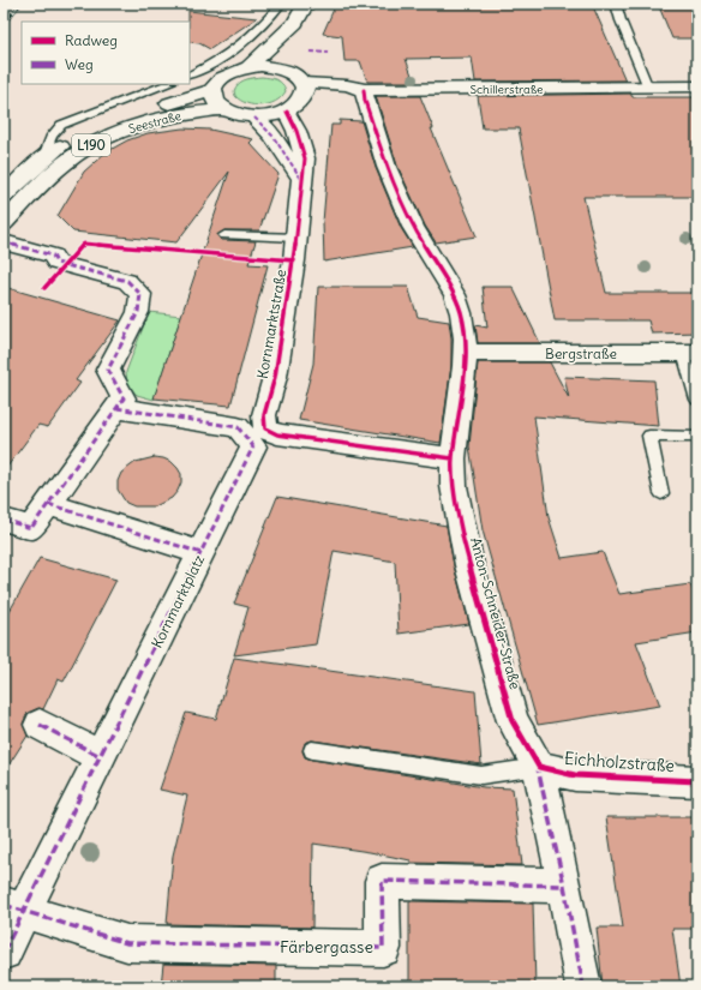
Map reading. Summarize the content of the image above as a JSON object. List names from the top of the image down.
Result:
{
  "streets": {
    "street": [
      "Schillerstraße",
      "Seestraße",
      "L190",
      "Kornmarktstraße",
      "Bergstraße",
      "Kornmarktplatz",
      "Anton-Schneider-Straße",
      "Eichholzstraße",
      "Färbergasse"
    ]
  },
  "crossings": [
    ["Schillerstraße", "L190"],
    ["Schillerstraße", "Kornmarktstraße"],
    ["Schillerstraße", "Anton-Schneider-Straße"],
    ["Seestraße", "L190"],
    ["L190", "Kornmarktstraße"],
    ["Kornmarktstraße", "Kornmarktplatz"],
    ["Bergstraße", "Anton-Schneider-Straße"],
    ["Kornmarktplatz", "Färbergasse"],
    ["Anton-Schneider-Straße", "Eichholzstraße"],
    ["Anton-Schneider-Straße", "Färbergasse"]
  ],
  "legend": ["Radweg", "Weg"]
}
